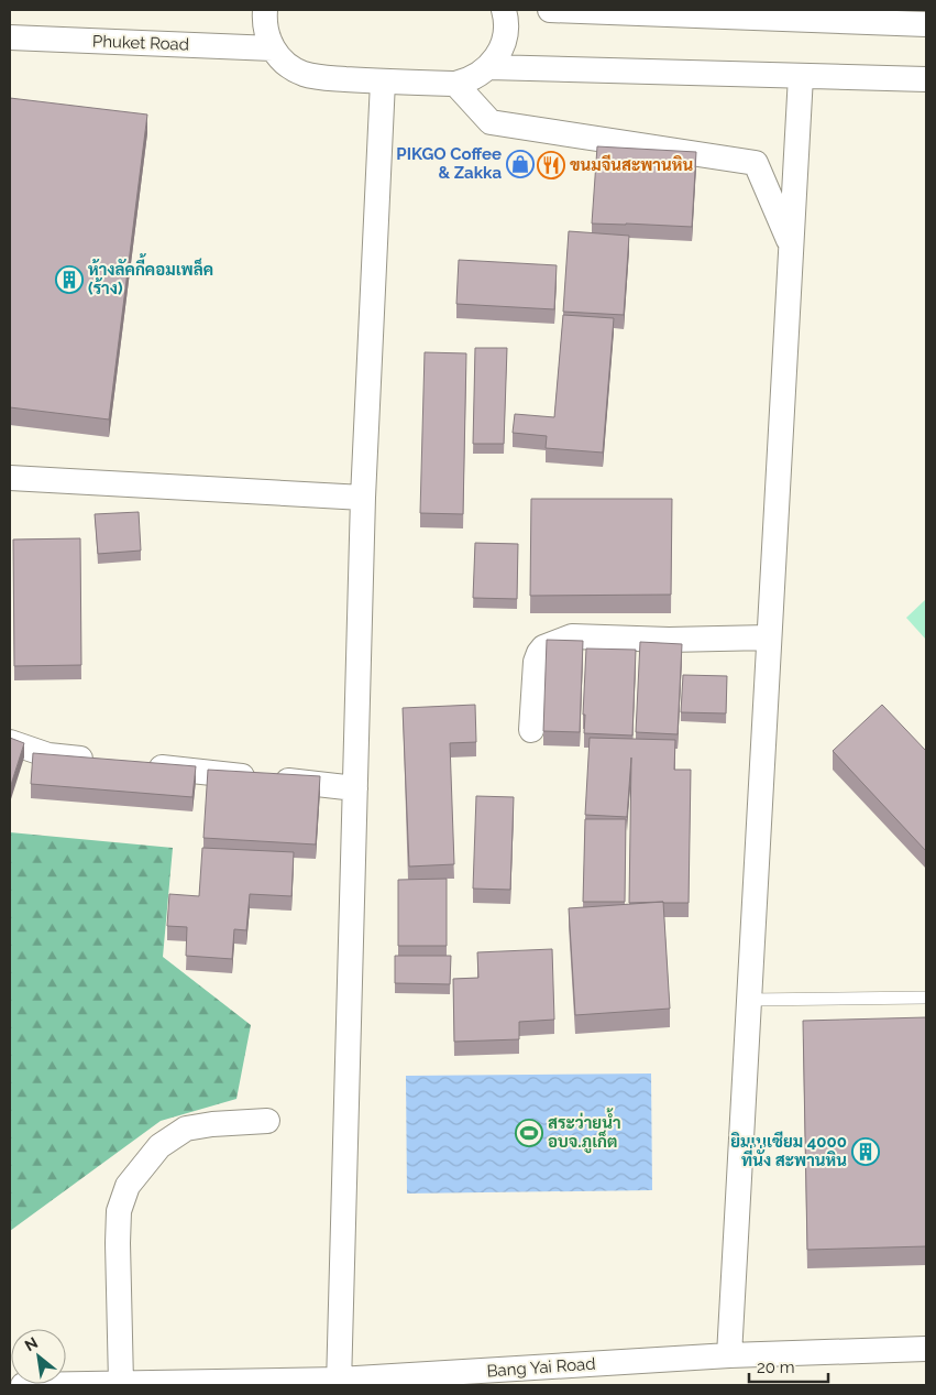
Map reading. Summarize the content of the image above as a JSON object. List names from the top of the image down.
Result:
{
  "streets": {
    "street": ["Phuket Road", "Bang Yai Road"]
  },
  "places": {
    "shop": ["PIKGO Coffee & Zakka"],
    "restaurant": ["ขนมจีนสะพานหิน"],
    "building": ["ห้างลัคกี้คอมเพล็ค (ร้าง)", "ยิมเนเซียม 4000 ที่นั่ง สะพานหิน"],
    "sports": ["สระว่ายน้ำ อบจ.ภูเก็ต"]
  },
  "scale_bar": "20 m",
  "north": "top left"
}
